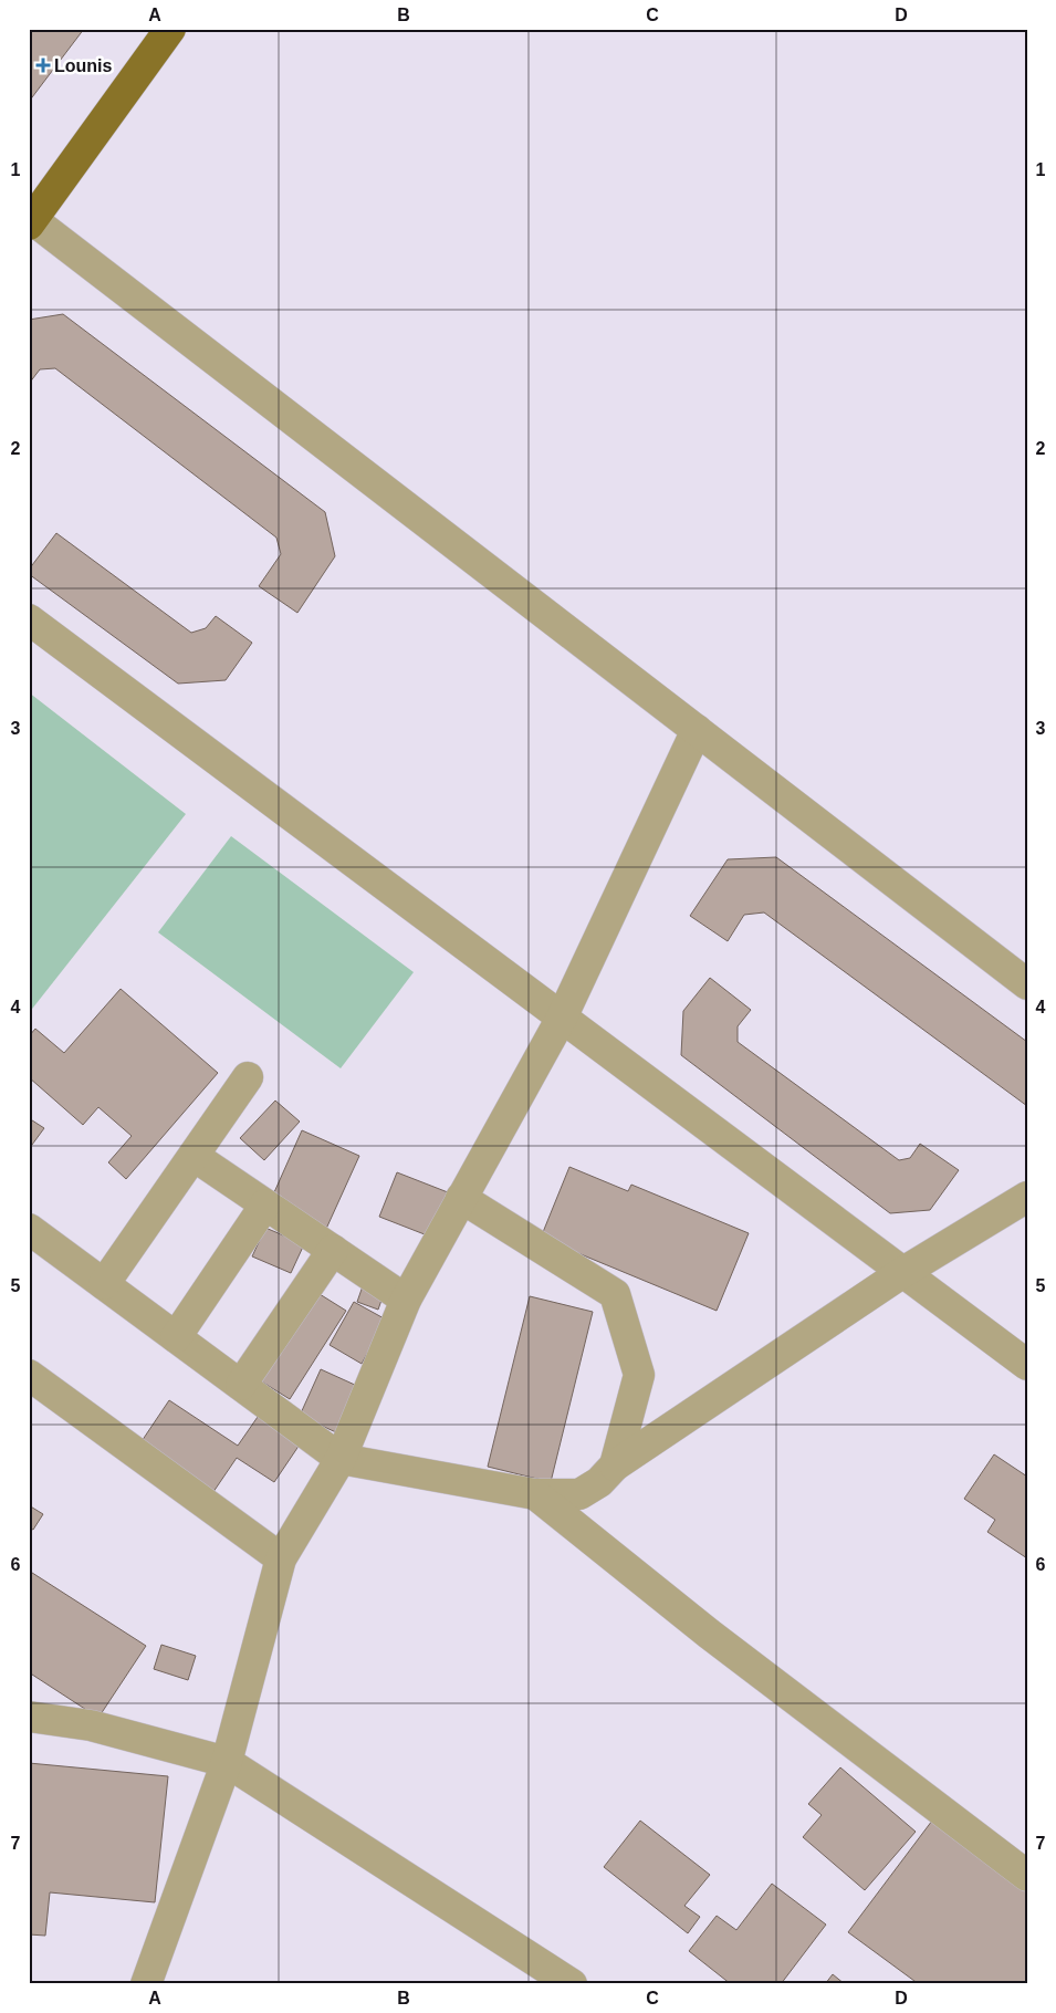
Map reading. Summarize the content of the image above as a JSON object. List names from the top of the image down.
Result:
{
  "places": {
    "health": ["Lounis"]
  },
  "grid": {
    "columns": [
      "A",
      "B",
      "C",
      "D"
    ],
    "rows": [
      "1",
      "2",
      "3",
      "4",
      "5",
      "6",
      "7"
    ]
  }
}
